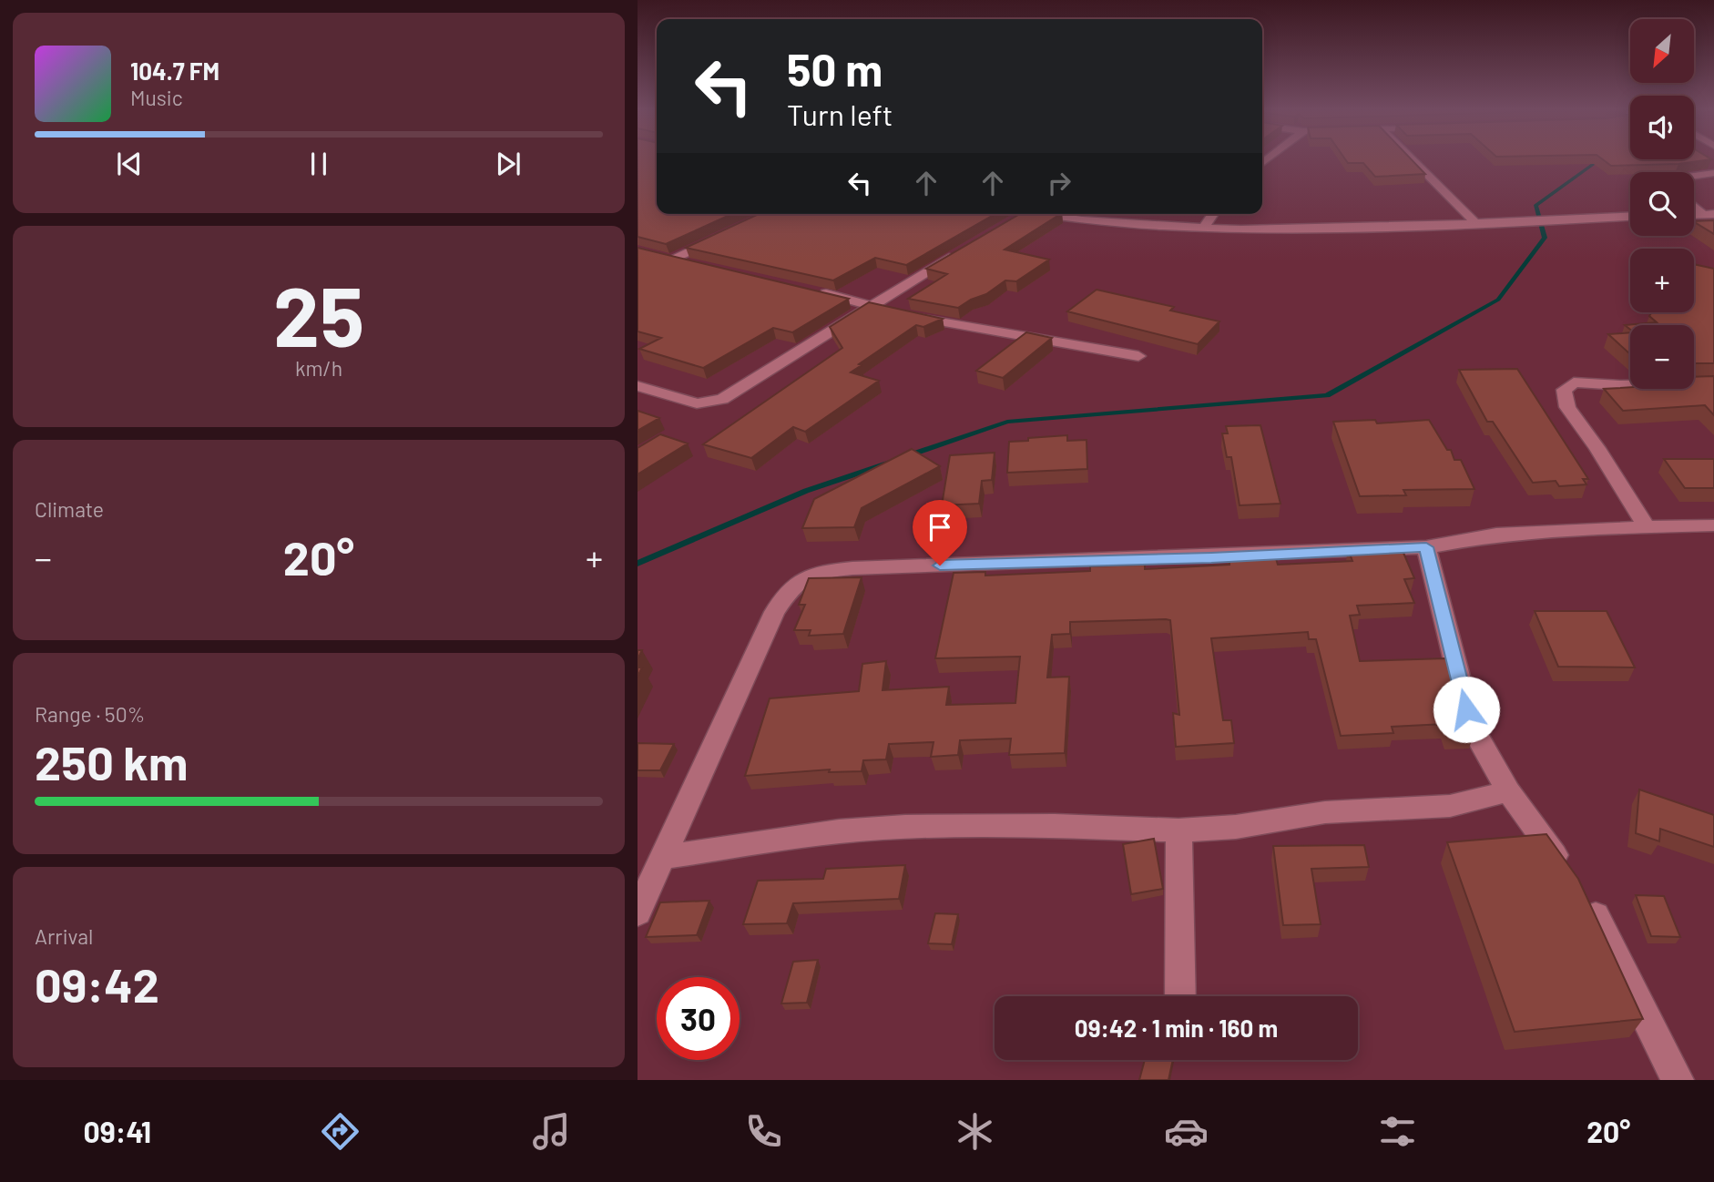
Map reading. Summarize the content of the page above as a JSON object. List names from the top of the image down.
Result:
{
  "north": "bottom left",
  "page": {
    "map_buttons": ["+", "−"],
    "turn": ["50 m", "Turn left"],
    "song": ["104.7 FM", "Music"],
    "tile": [
      ["25", "km/h"],
      "Climate",
      ["Range · 50%", "250 km"],
      ["Arrival", "09:42"]
    ],
    "heat": ["−", "20°", "+"],
    "limit": "30",
    "trip": "09:42 · 1 min · 160 m",
    "tabs": ["09:41", "20°"]
  }
}
